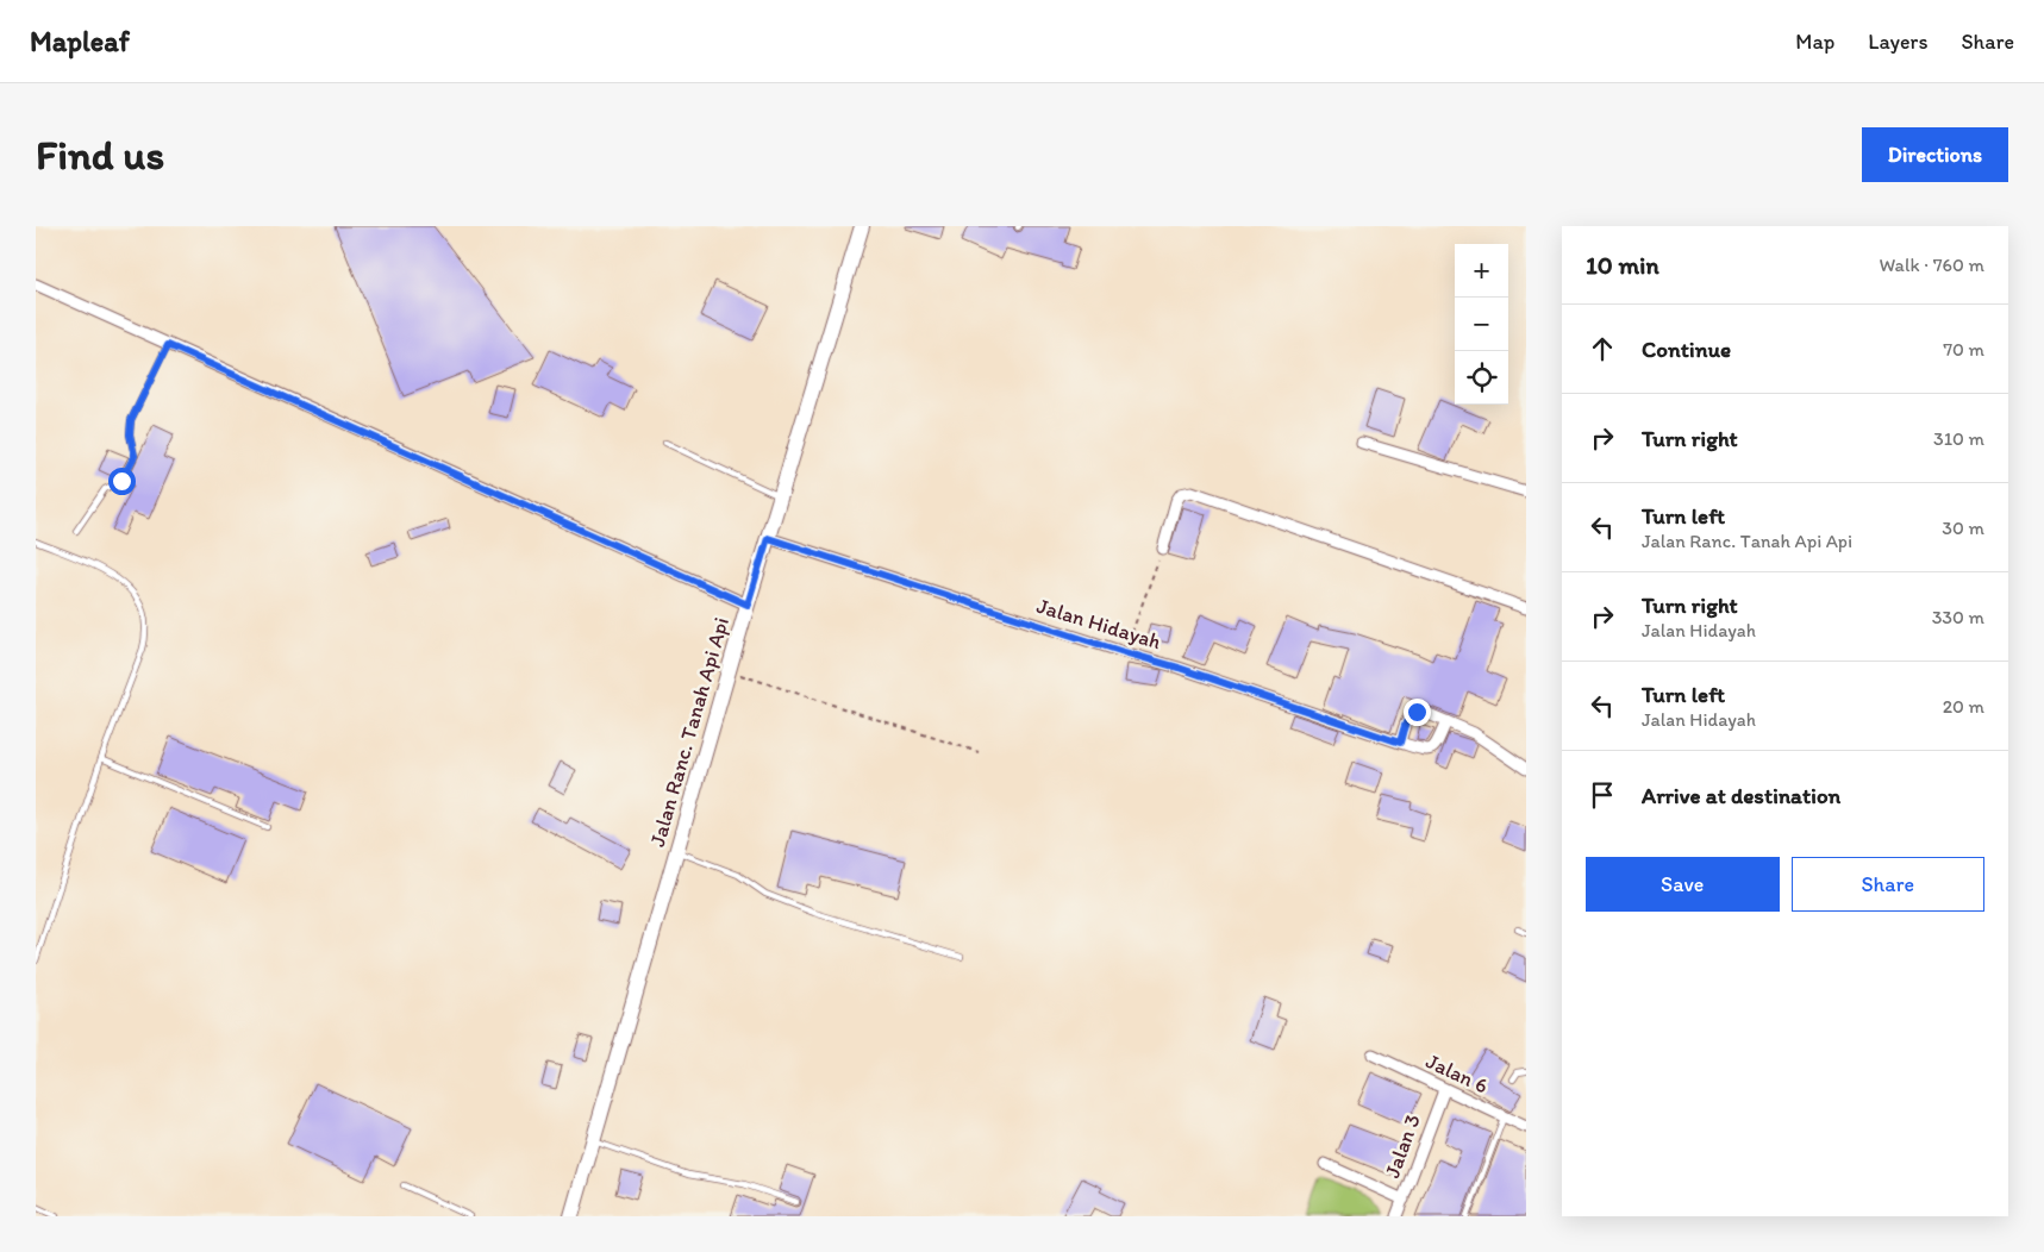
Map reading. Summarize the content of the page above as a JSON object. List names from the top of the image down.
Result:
{
  "streets": {
    "street": [
      "Jalan Hidayah",
      "Jalan Ranc. Tanah Api Api",
      "Jalan 6",
      "Jalan 3"
    ]
  },
  "crossings": [
    ["Jalan Hidayah", "Jalan Ranc. Tanah Api Api"],
    ["Jalan 6", "Jalan 3"]
  ],
  "page": {
    "header": "Mapleaf",
    "nav": ["Map", "Layers", "Share"],
    "buttons": [
      "Directions",
      ["Save", "Share"]
    ],
    "title": "Find us",
    "heading": ["10 min", "Walk · 760 m"],
    "map_buttons": ["+", "−"],
    "list": [
      ["Continue", "70 m"],
      ["Turn right", "310 m"],
      ["Turn left", "Jalan Ranc. Tanah Api Api", "30 m"],
      ["Turn right", "Jalan Hidayah", "330 m"],
      ["Turn left", "Jalan Hidayah", "20 m"],
      "Arrive at destination"
    ]
  }
}
